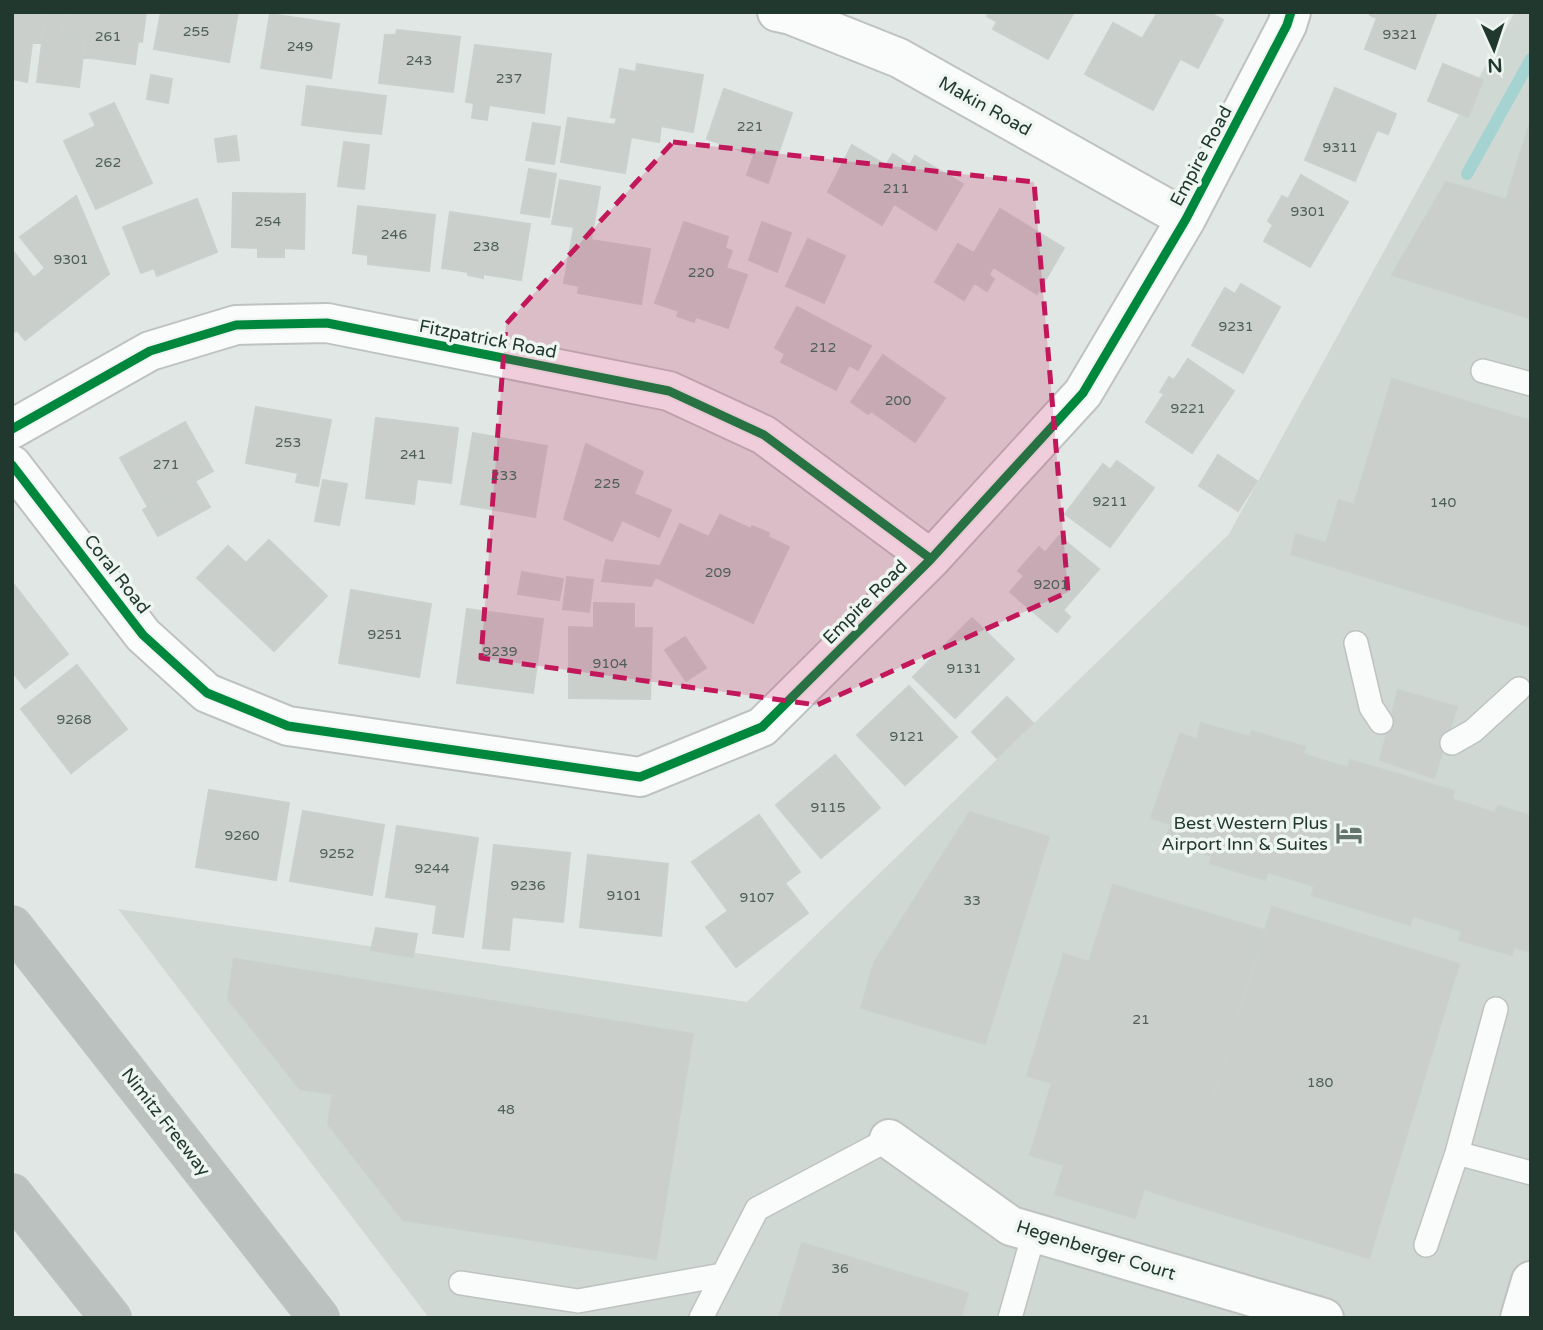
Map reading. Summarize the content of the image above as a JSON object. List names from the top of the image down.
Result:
{
  "streets": {
    "highway": ["Nimitz Freeway"],
    "street": [
      "Makin Road",
      "Empire Road",
      "Fitzpatrick Road",
      "Coral Road",
      "Hegenberger Court"
    ]
  },
  "crossings": [
    ["Makin Road", "Empire Road"],
    ["Empire Road", "Fitzpatrick Road"],
    ["Empire Road", "Coral Road"]
  ],
  "places": {
    "hotel": ["Best Western Plus Airport Inn & Suites"]
  },
  "house_numbers": [
    "255",
    "9321",
    "261",
    "249",
    "243",
    "237",
    "221",
    "9311",
    "262",
    "211",
    "9301",
    "254",
    "246",
    "238",
    "9301",
    "220",
    "9231",
    "212",
    "200",
    "9221",
    "253",
    "241",
    "271",
    "233",
    "225",
    "9211",
    "140",
    "209",
    "9201",
    "9251",
    "9239",
    "9104",
    "9131",
    "9268",
    "9121",
    "9115",
    "9260",
    "9252",
    "9244",
    "9236",
    "9101",
    "9107",
    "33",
    "21",
    "180",
    "48",
    "36"
  ],
  "north": "bottom"
}
